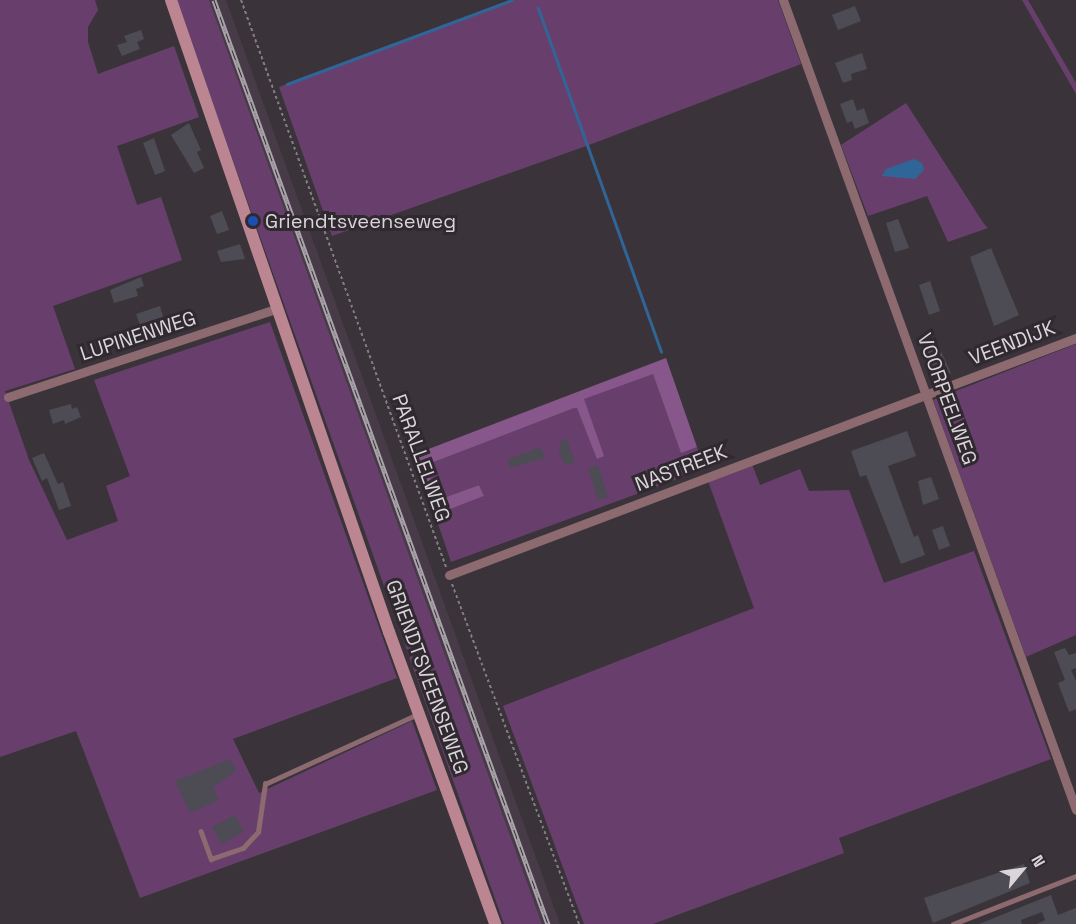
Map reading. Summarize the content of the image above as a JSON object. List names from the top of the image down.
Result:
{
  "streets": {
    "street": [
      "LUPINENWEG",
      "VEENDIJK",
      "VOORPEELWEG",
      "NASTREEK",
      "GRIENDTSVEENSEWEG"
    ],
    "path": ["PARALLELWEG"]
  },
  "crossings": [
    ["LUPINENWEG", "GRIENDTSVEENSEWEG"],
    ["VEENDIJK", "VOORPEELWEG"],
    ["VEENDIJK", "NASTREEK"],
    ["VOORPEELWEG", "NASTREEK"],
    ["PARALLELWEG", "NASTREEK"]
  ],
  "places": ["Griendtsveenseweg"],
  "north": "top right"
}
